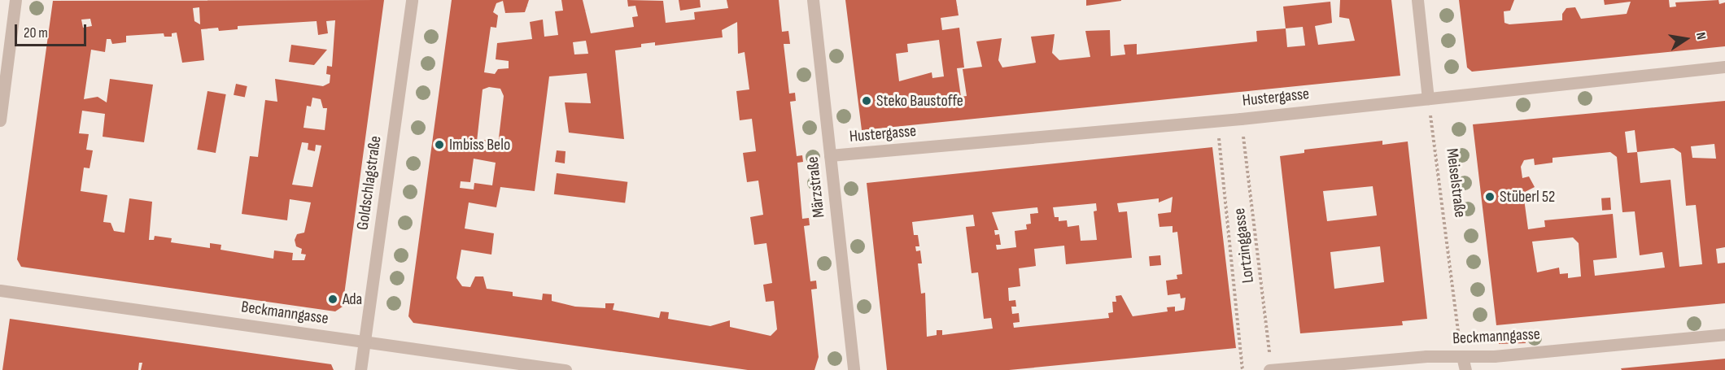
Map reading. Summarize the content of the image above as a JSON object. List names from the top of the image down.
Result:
{
  "streets": {
    "street": [
      "Hustergasse",
      "Goldschlagstraße",
      "Märzstraße",
      "Beckmanngasse"
    ],
    "path": ["Meiselstraße", "Lortzinggasse"]
  },
  "crossings": [
    ["Hustergasse", "Meiselstraße"],
    ["Hustergasse", "Märzstraße"],
    ["Hustergasse", "Lortzinggasse"],
    ["Goldschlagstraße", "Beckmanngasse"],
    ["Meiselstraße", "Beckmanngasse"],
    ["Lortzinggasse", "Beckmanngasse"]
  ],
  "places": [
    "Steko Baustoffe",
    "Imbiss Belo",
    "Stüberl 52",
    "Ada"
  ],
  "scale_bar": "20 m",
  "north": "right"
}
